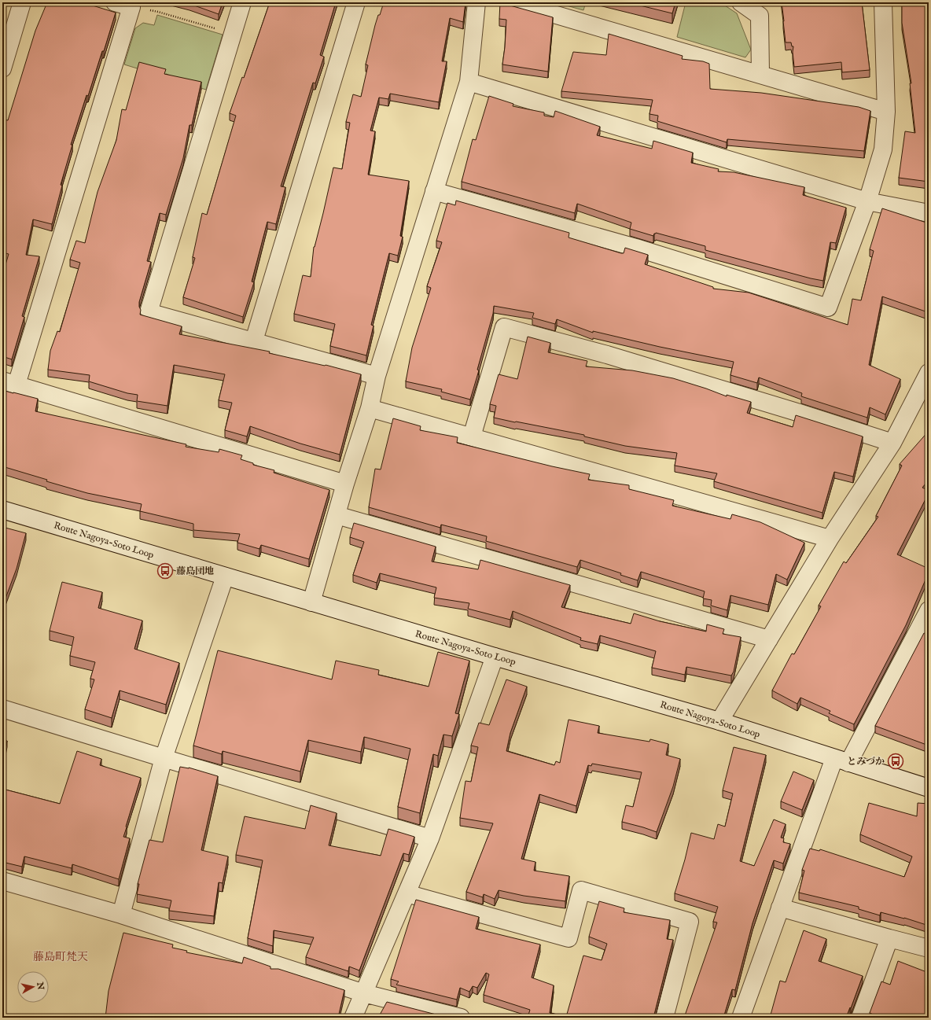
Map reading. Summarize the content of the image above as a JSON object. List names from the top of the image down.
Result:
{
  "streets": {
    "street": ["Route Nagoya-Soto Loop"]
  },
  "districts": ["藤島町梵天"],
  "places": {
    "bus stop": ["藤島団地", "とみづか"]
  },
  "north": "right"
}
